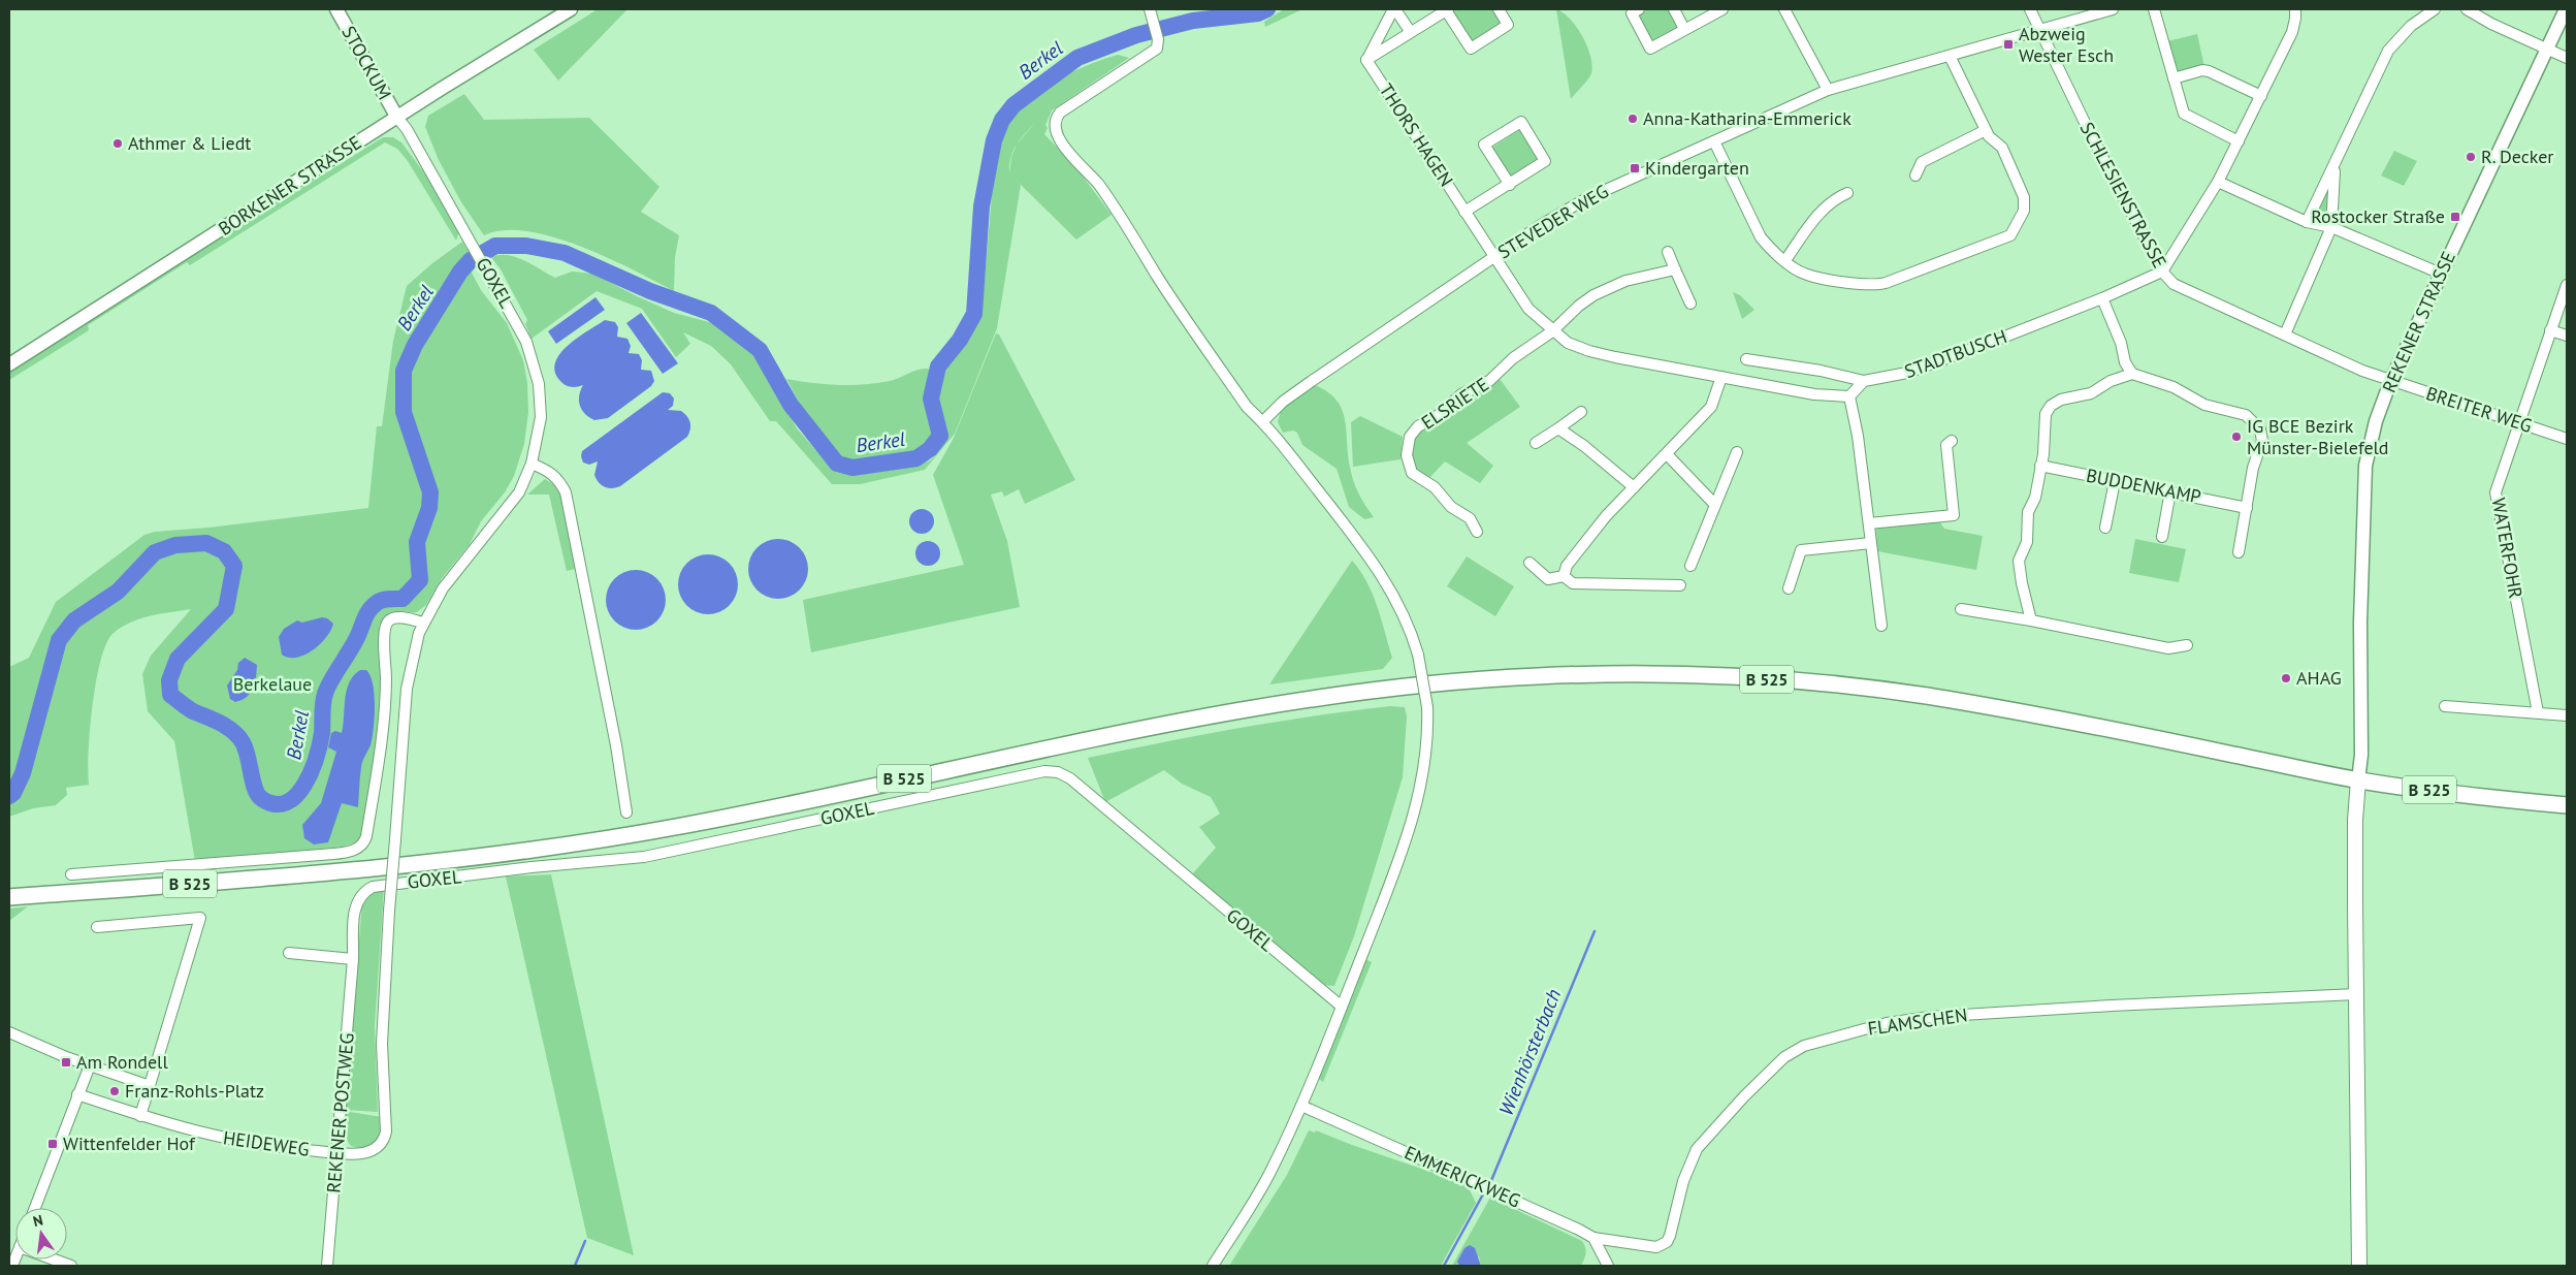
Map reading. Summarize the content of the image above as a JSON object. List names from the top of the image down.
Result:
{
  "streets": {
    "main road": ["B 525"],
    "street": [
      "STOCKUM",
      "THORS HAGEN",
      "BORKENER STRASSE",
      "SCHLESIENSTRASSE",
      "STEVEDER WEG",
      "GOXEL",
      "REKENER STRASSE",
      "STADTBUSCH",
      "ELSRIETE",
      "BREITER WEG",
      "BUDDENKAMP",
      "WATERFOHR",
      "FLAMSCHEN",
      "REKENER POSTWEG",
      "HEIDEWEG",
      "EMMERICKWEG"
    ]
  },
  "crossings": [
    ["STOCKUM", "BORKENER STRASSE"],
    ["STOCKUM", "GOXEL"],
    ["THORS HAGEN", "STEVEDER WEG"],
    ["BORKENER STRASSE", "GOXEL"],
    ["SCHLESIENSTRASSE", "STEVEDER WEG"],
    ["SCHLESIENSTRASSE", "REKENER STRASSE"],
    ["SCHLESIENSTRASSE", "STADTBUSCH"],
    ["SCHLESIENSTRASSE", "BREITER WEG"],
    ["GOXEL", "REKENER POSTWEG"],
    ["GOXEL", "HEIDEWEG"],
    ["REKENER STRASSE", "BREITER WEG"],
    ["REKENER STRASSE", "B 525"],
    ["BREITER WEG", "WATERFOHR"],
    ["FLAMSCHEN", "EMMERICKWEG"],
    ["REKENER POSTWEG", "HEIDEWEG"]
  ],
  "water": ["Berkel", "Wienhörsterbach"],
  "parks": ["Berkelaue"],
  "places": {
    "transit": [
      "Abzweig Wester Esch",
      "Kindergarten",
      "Rostocker Straße",
      "Am Rondell",
      "Wittenfelder Hof"
    ],
    "other": [
      "Anna-Katharina-Emmerick",
      "Athmer & Liedt",
      "R. Decker",
      "IG BCE Bezirk Münster-Bielefeld",
      "AHAG",
      "Franz-Rohls-Platz"
    ]
  },
  "north": "top"
}
